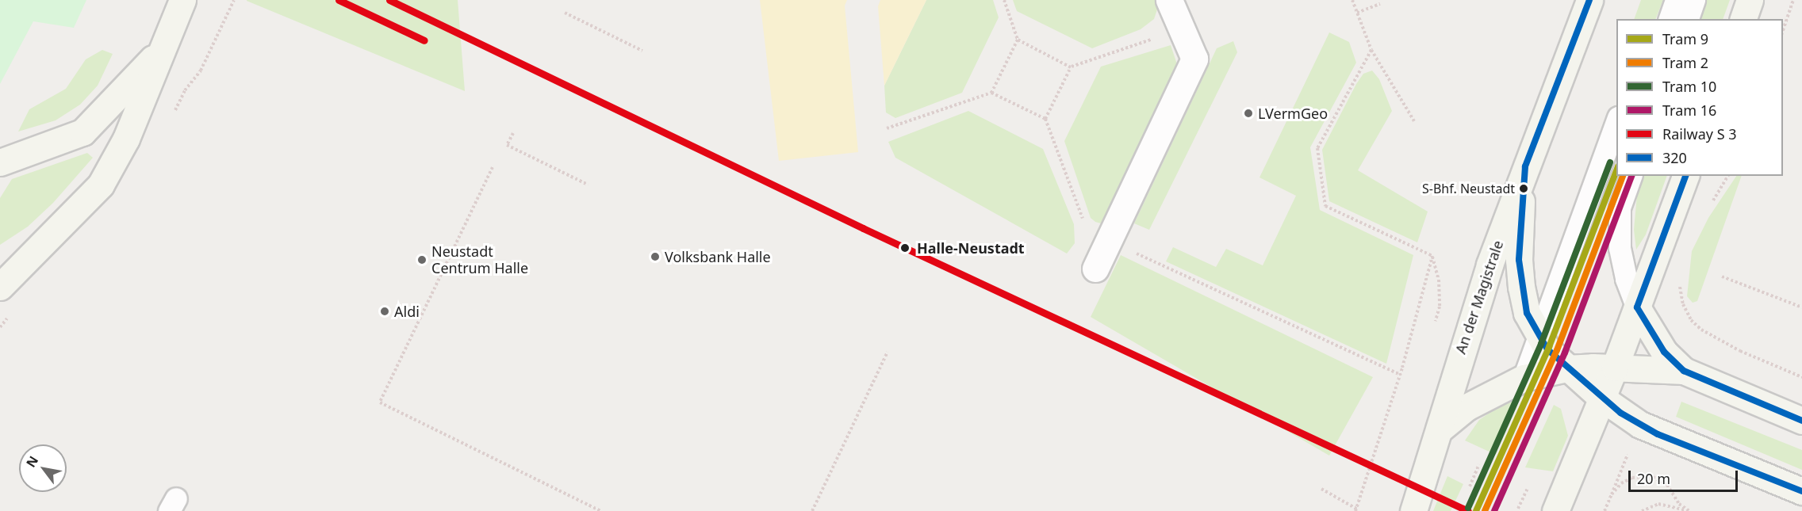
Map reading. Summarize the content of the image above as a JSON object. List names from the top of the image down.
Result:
{
  "streets": {
    "main road": ["An der Magistrale"]
  },
  "places": [
    "LVermGeo",
    "S-Bhf. Neustadt",
    "Halle-Neustadt",
    "Volksbank Halle",
    "Neustadt Centrum Halle",
    "Aldi"
  ],
  "lines": [
    "transit line 320",
    "tram line 10",
    "tram line 9",
    "tram line 2",
    "tram line 16"
  ],
  "legend": [
    "Tram 9",
    "Tram 2",
    "Tram 10",
    "Tram 16",
    "Railway S 3",
    "320"
  ],
  "scale_bar": "20 m",
  "north": "top left"
}
